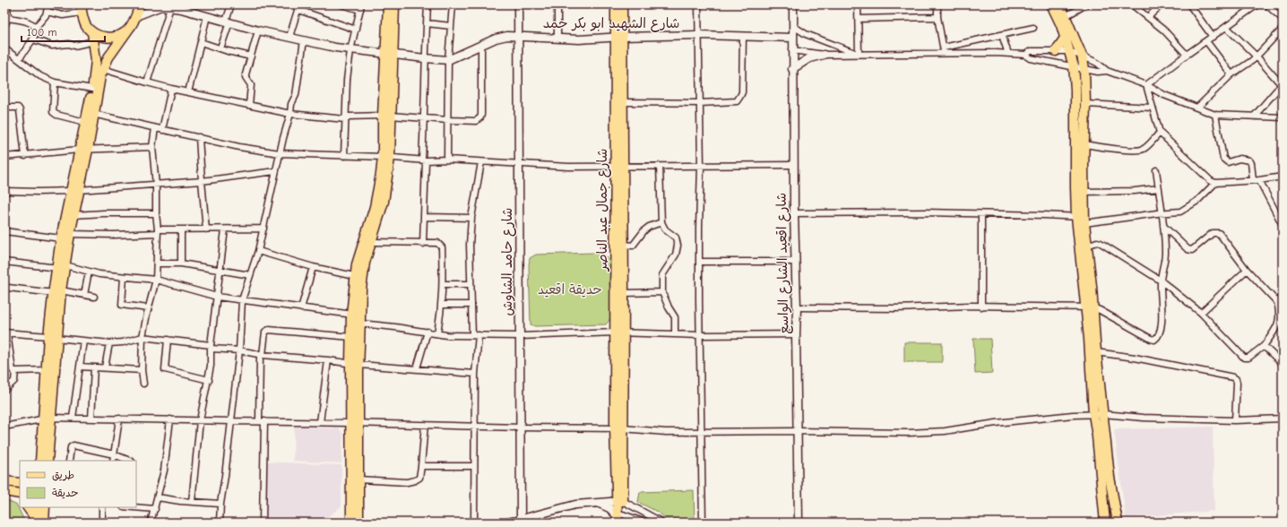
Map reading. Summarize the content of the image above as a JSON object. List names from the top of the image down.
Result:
{
  "streets": {
    "main road": ["شارع جمال عبد الناصر"],
    "street": ["شارع الشهيد ابو بكر حمد", "شارع حامد الشاوش", "شارع اقعيد الشارع الواسع"]
  },
  "crossings": [
    ["شارع الشهيد ابو بكر حمد", "شارع جمال عبد الناصر"],
    ["شارع الشهيد ابو بكر حمد", "شارع حامد الشاوش"],
    ["شارع الشهيد ابو بكر حمد", "شارع اقعيد الشارع الواسع"]
  ],
  "parks": ["حديقة اقعيد"],
  "legend": ["طريق", "حديقة"],
  "scale_bar": "100 m"
}
